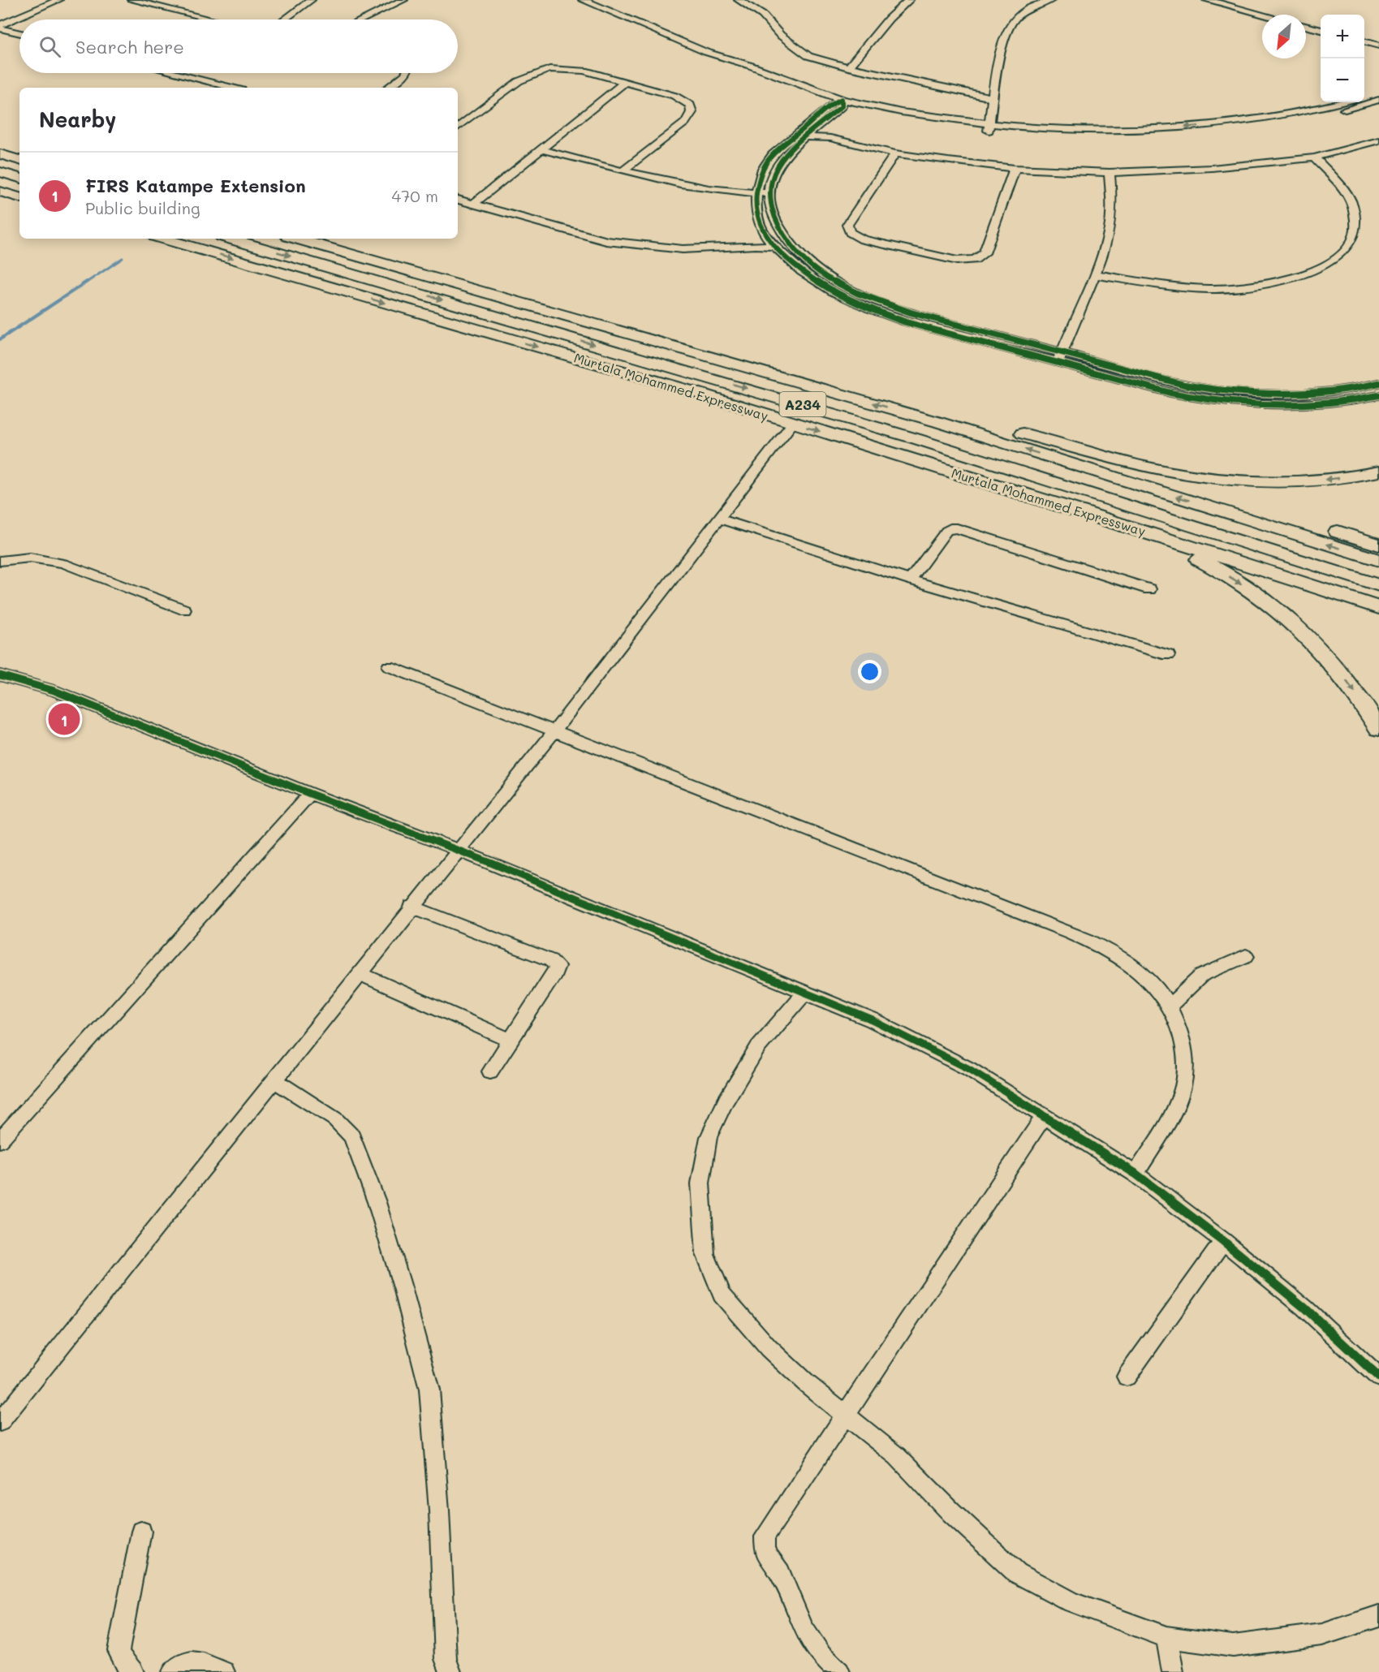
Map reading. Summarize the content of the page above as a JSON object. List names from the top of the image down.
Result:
{
  "streets": {
    "highway": ["Murtala Mohammed Expressway", "A234"]
  },
  "north": "bottom left",
  "page": {
    "map_buttons": ["+", "−"],
    "search": "Search here",
    "heading": "Nearby",
    "list": [
      {
        "mark": "1",
        "name": "FIRS Katampe Extension",
        "note": "Public building",
        "value": "470 m"
      }
    ],
    "pins": "1"
  }
}
